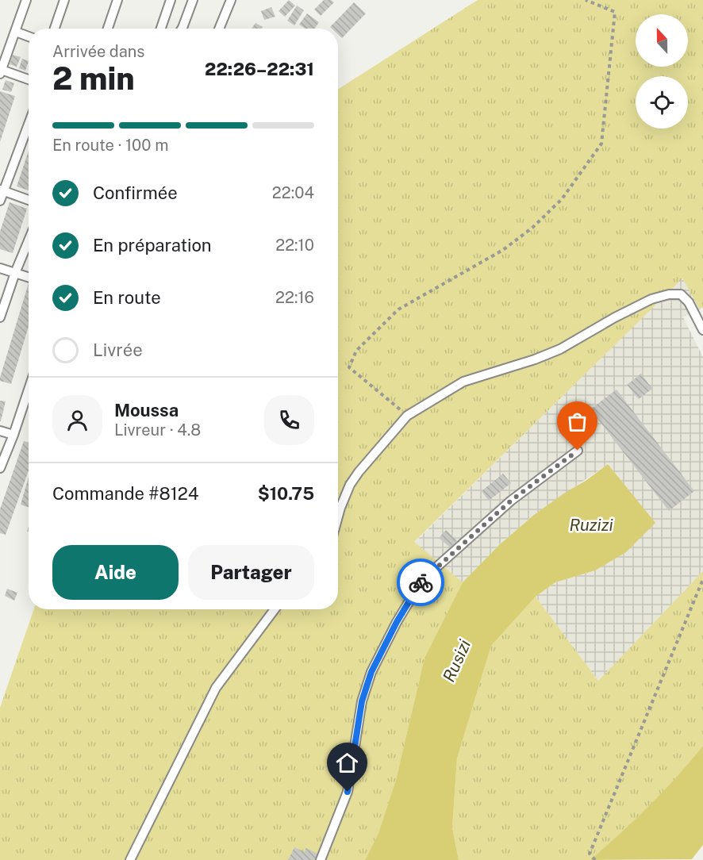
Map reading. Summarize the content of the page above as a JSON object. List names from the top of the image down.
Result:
{
  "water": ["Ruzizi", "Rusizi"],
  "north": "top",
  "page": {
    "heading": ["2 min", "Arrivée dans", "22:26–22:31"],
    "panel": [
      "Moussa",
      "Livreur · 4.8",
      "Commande #8124",
      "$10.75"
    ],
    "bar": "En route · 100 m",
    "list": [
      ["Confirmée", "22:04"],
      ["En préparation", "22:10"],
      ["En route", "22:16"],
      "Livrée"
    ],
    "buttons": ["Aide", "Partager"]
  }
}
